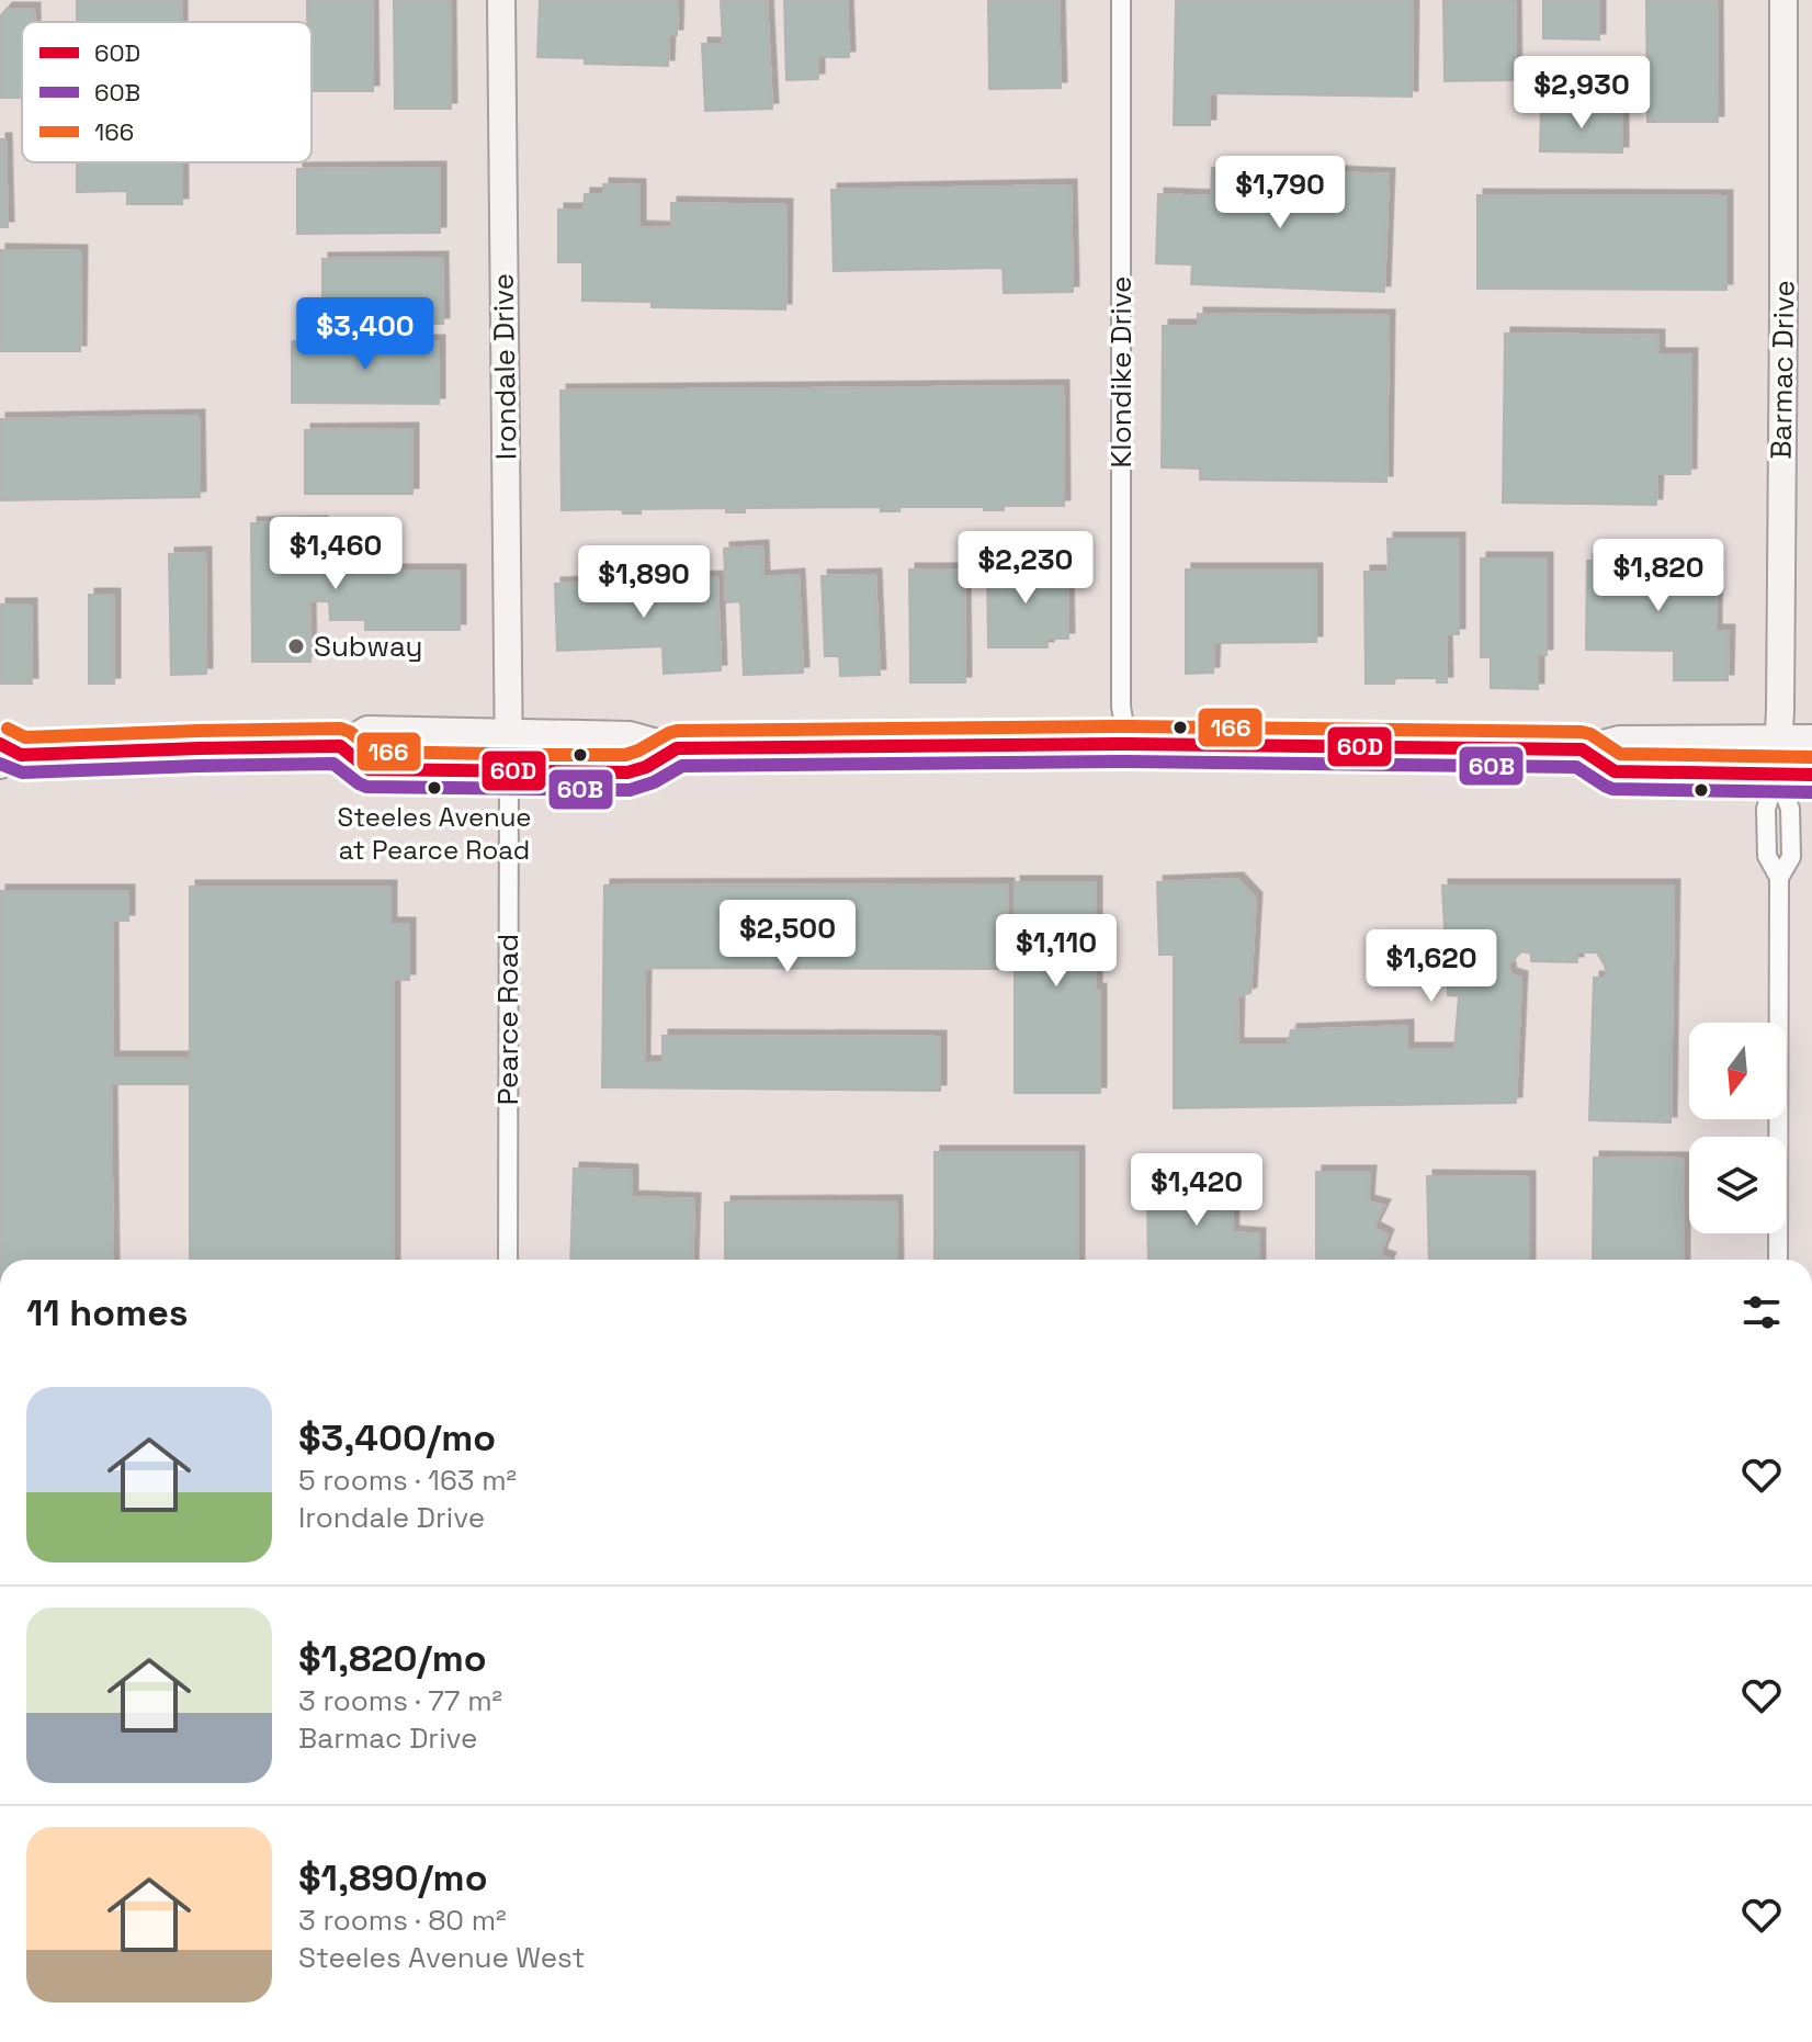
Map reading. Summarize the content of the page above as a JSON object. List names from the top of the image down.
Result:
{
  "streets": {
    "main road": ["Irondale Drive", "Barmac Drive"],
    "street": ["Klondike Drive", "Pearce Road"]
  },
  "crossings": [
    ["Irondale Drive", "Pearce Road"]
  ],
  "places": ["Subway", "Steeles Avenue at Pearce Road"],
  "lines": ["transit line 166", "transit line 60D", "transit line 60B"],
  "legend": ["60D", "60B", "166"],
  "north": "bottom",
  "page": {
    "price": [
      "$2,930",
      "$1,790",
      "$3,400",
      "$1,460",
      "$2,230",
      "$1,820",
      "$1,890",
      "$2,500",
      "$1,110",
      "$1,620",
      "$1,420"
    ],
    "heading": "11 homes",
    "list": [
      {
        "name": "$3,400/mo",
        "note": "5 rooms · 163 m² · Irondale Drive"
      },
      {
        "name": "$1,820/mo",
        "note": "3 rooms · 77 m² · Barmac Drive"
      },
      {
        "name": "$1,890/mo",
        "note": "3 rooms · 80 m² · Steeles Avenue West"
      }
    ]
  }
}
